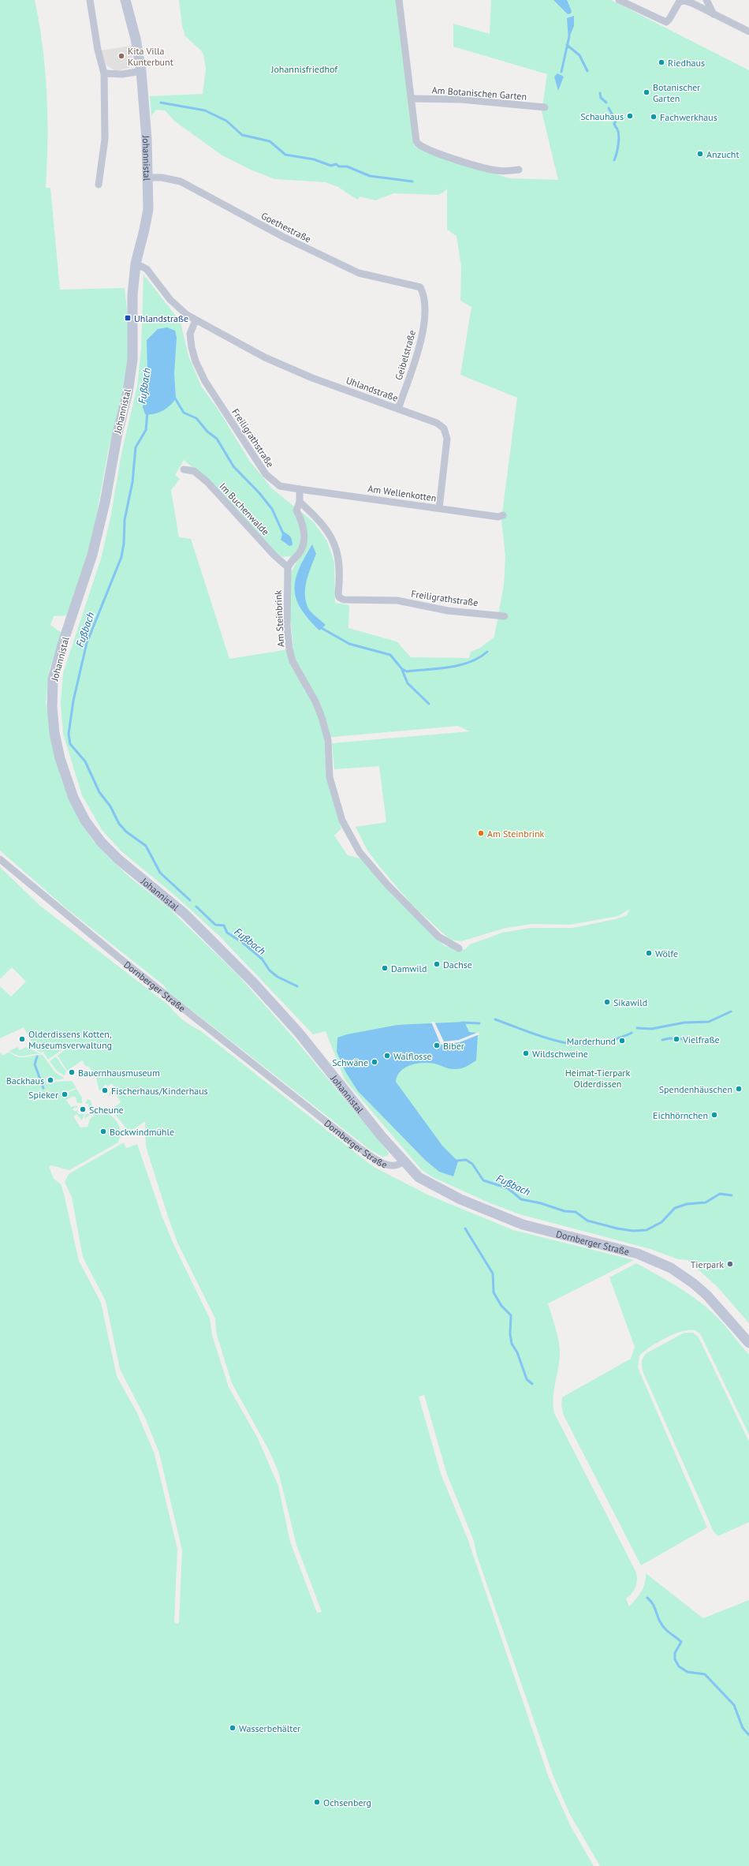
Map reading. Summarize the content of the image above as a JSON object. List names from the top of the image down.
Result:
{
  "streets": {
    "main road": ["Johannistal", "Dornberger Straße"],
    "street": [
      "Am Botanischen Garten",
      "Goethestraße",
      "Geibelstraße",
      "Uhlandstraße",
      "Freiligrathstraße",
      "Am Wellenkotten",
      "Im Buchenwalde",
      "Am Steinbrink"
    ]
  },
  "crossings": [
    ["Johannistal", "Goethestraße"],
    ["Johannistal", "Uhlandstraße"],
    ["Johannistal", "Dornberger Straße"],
    ["Goethestraße", "Geibelstraße"],
    ["Geibelstraße", "Uhlandstraße"],
    ["Uhlandstraße", "Freiligrathstraße"],
    ["Uhlandstraße", "Am Wellenkotten"],
    ["Freiligrathstraße", "Am Wellenkotten"],
    ["Im Buchenwalde", "Am Steinbrink"]
  ],
  "water": ["Fußbach"],
  "parks": ["Johannisfriedhof", "Heimat-Tierpark Olderdissen"],
  "places": {
    "other": [
      "Kita Villa Kunterbunt",
      "Riedhaus",
      "Botanischer Garten",
      "Schauhaus",
      "Fachwerkhaus",
      "Anzucht",
      "Am Steinbrink",
      "Wölfe",
      "Dachse",
      "Damwild",
      "Sikawild",
      "Olderdissens Kotten, Museumsverwaltung",
      "Vielfraße",
      "Marderhund",
      "Biber",
      "Wildschweine",
      "Walflosse",
      "Schwäne",
      "Bauernhausmuseum",
      "Backhaus",
      "Spendenhäuschen",
      "Fischerhaus/Kinderhaus",
      "Spieker",
      "Scheune",
      "Eichhörnchen",
      "Bockwindmühle",
      "Tierpark",
      "Wasserbehälter",
      "Ochsenberg"
    ],
    "transit": ["Uhlandstraße"]
  }
}
